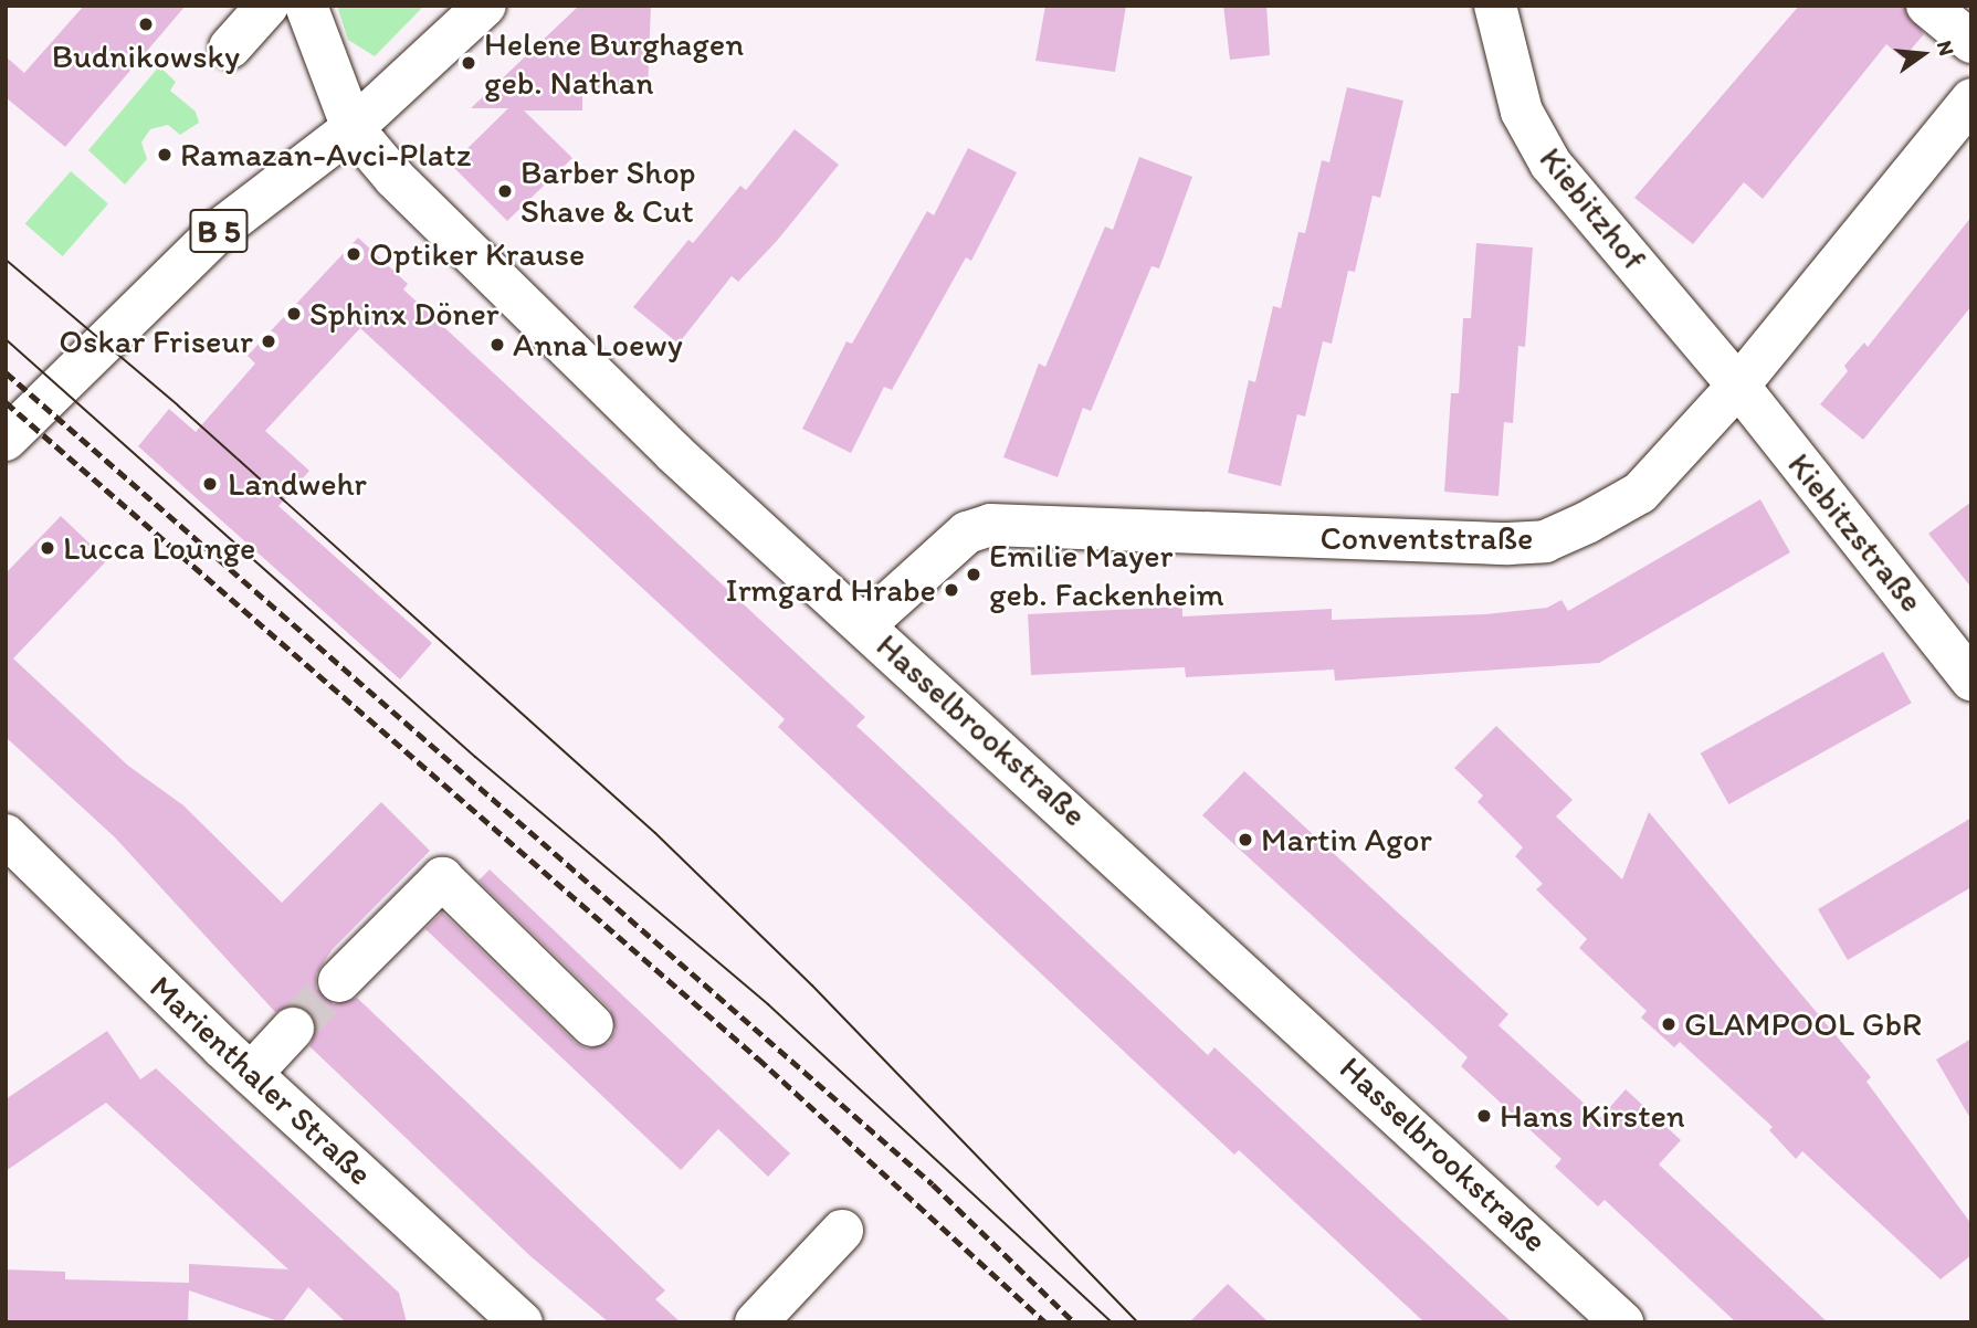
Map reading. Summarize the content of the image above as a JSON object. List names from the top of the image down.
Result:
{
  "streets": {
    "street": [
      "Kiebitzhof",
      "B 5",
      "Kiebitzstraße",
      "Conventstraße",
      "Hasselbrookstraße",
      "Marienthaler Straße"
    ]
  },
  "crossings": [
    ["Kiebitzhof", "Kiebitzstraße"],
    ["Kiebitzhof", "Conventstraße"],
    ["B 5", "Hasselbrookstraße"],
    ["Kiebitzstraße", "Conventstraße"],
    ["Conventstraße", "Hasselbrookstraße"]
  ],
  "places": [
    "Budnikowsky",
    "Helene Burghagen geb. Nathan",
    "Ramazan-Avci-Platz",
    "Barber Shop Shave & Cut",
    "Optiker Krause",
    "Sphinx Döner",
    "Oskar Friseur",
    "Anna Loewy",
    "Landwehr",
    "Lucca Lounge",
    "Emilie Mayer geb. Fackenheim",
    "Irmgard Hrabe",
    "Martin Agor",
    "GLAMPOOL GbR",
    "Hans Kirsten"
  ],
  "north": "right"
}
